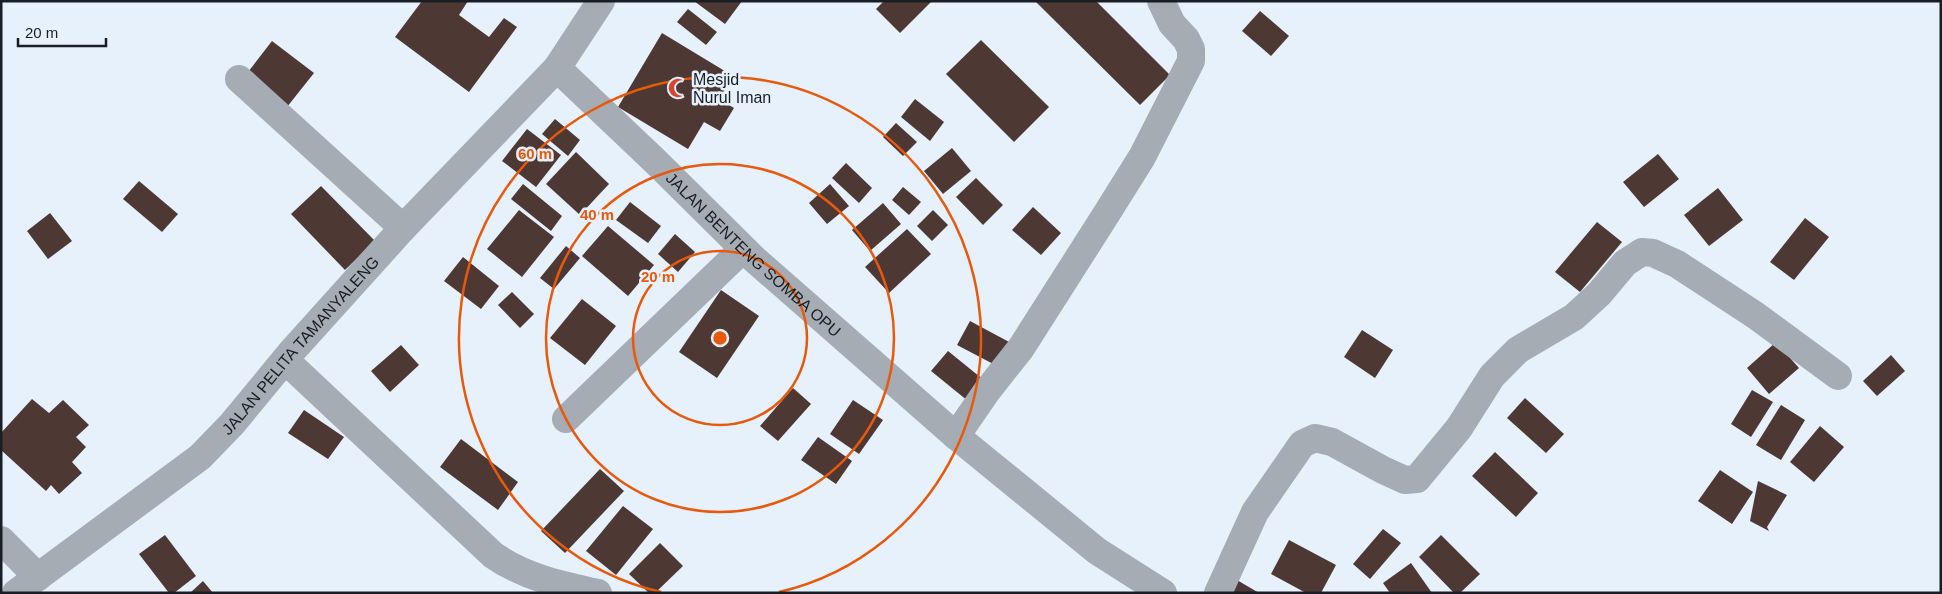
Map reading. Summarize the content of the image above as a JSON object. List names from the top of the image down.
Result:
{
  "streets": {
    "street": ["JALAN BENTENG SOMBA OPU", "JALAN PELITA TAMANYALENG"]
  },
  "crossings": [
    ["JALAN BENTENG SOMBA OPU", "JALAN PELITA TAMANYALENG"]
  ],
  "places": {
    "mosque": ["Mesjid Nurul Iman"]
  },
  "scale_bar": "20 m",
  "rings": ["60 m", "40 m", "20 m"]
}
